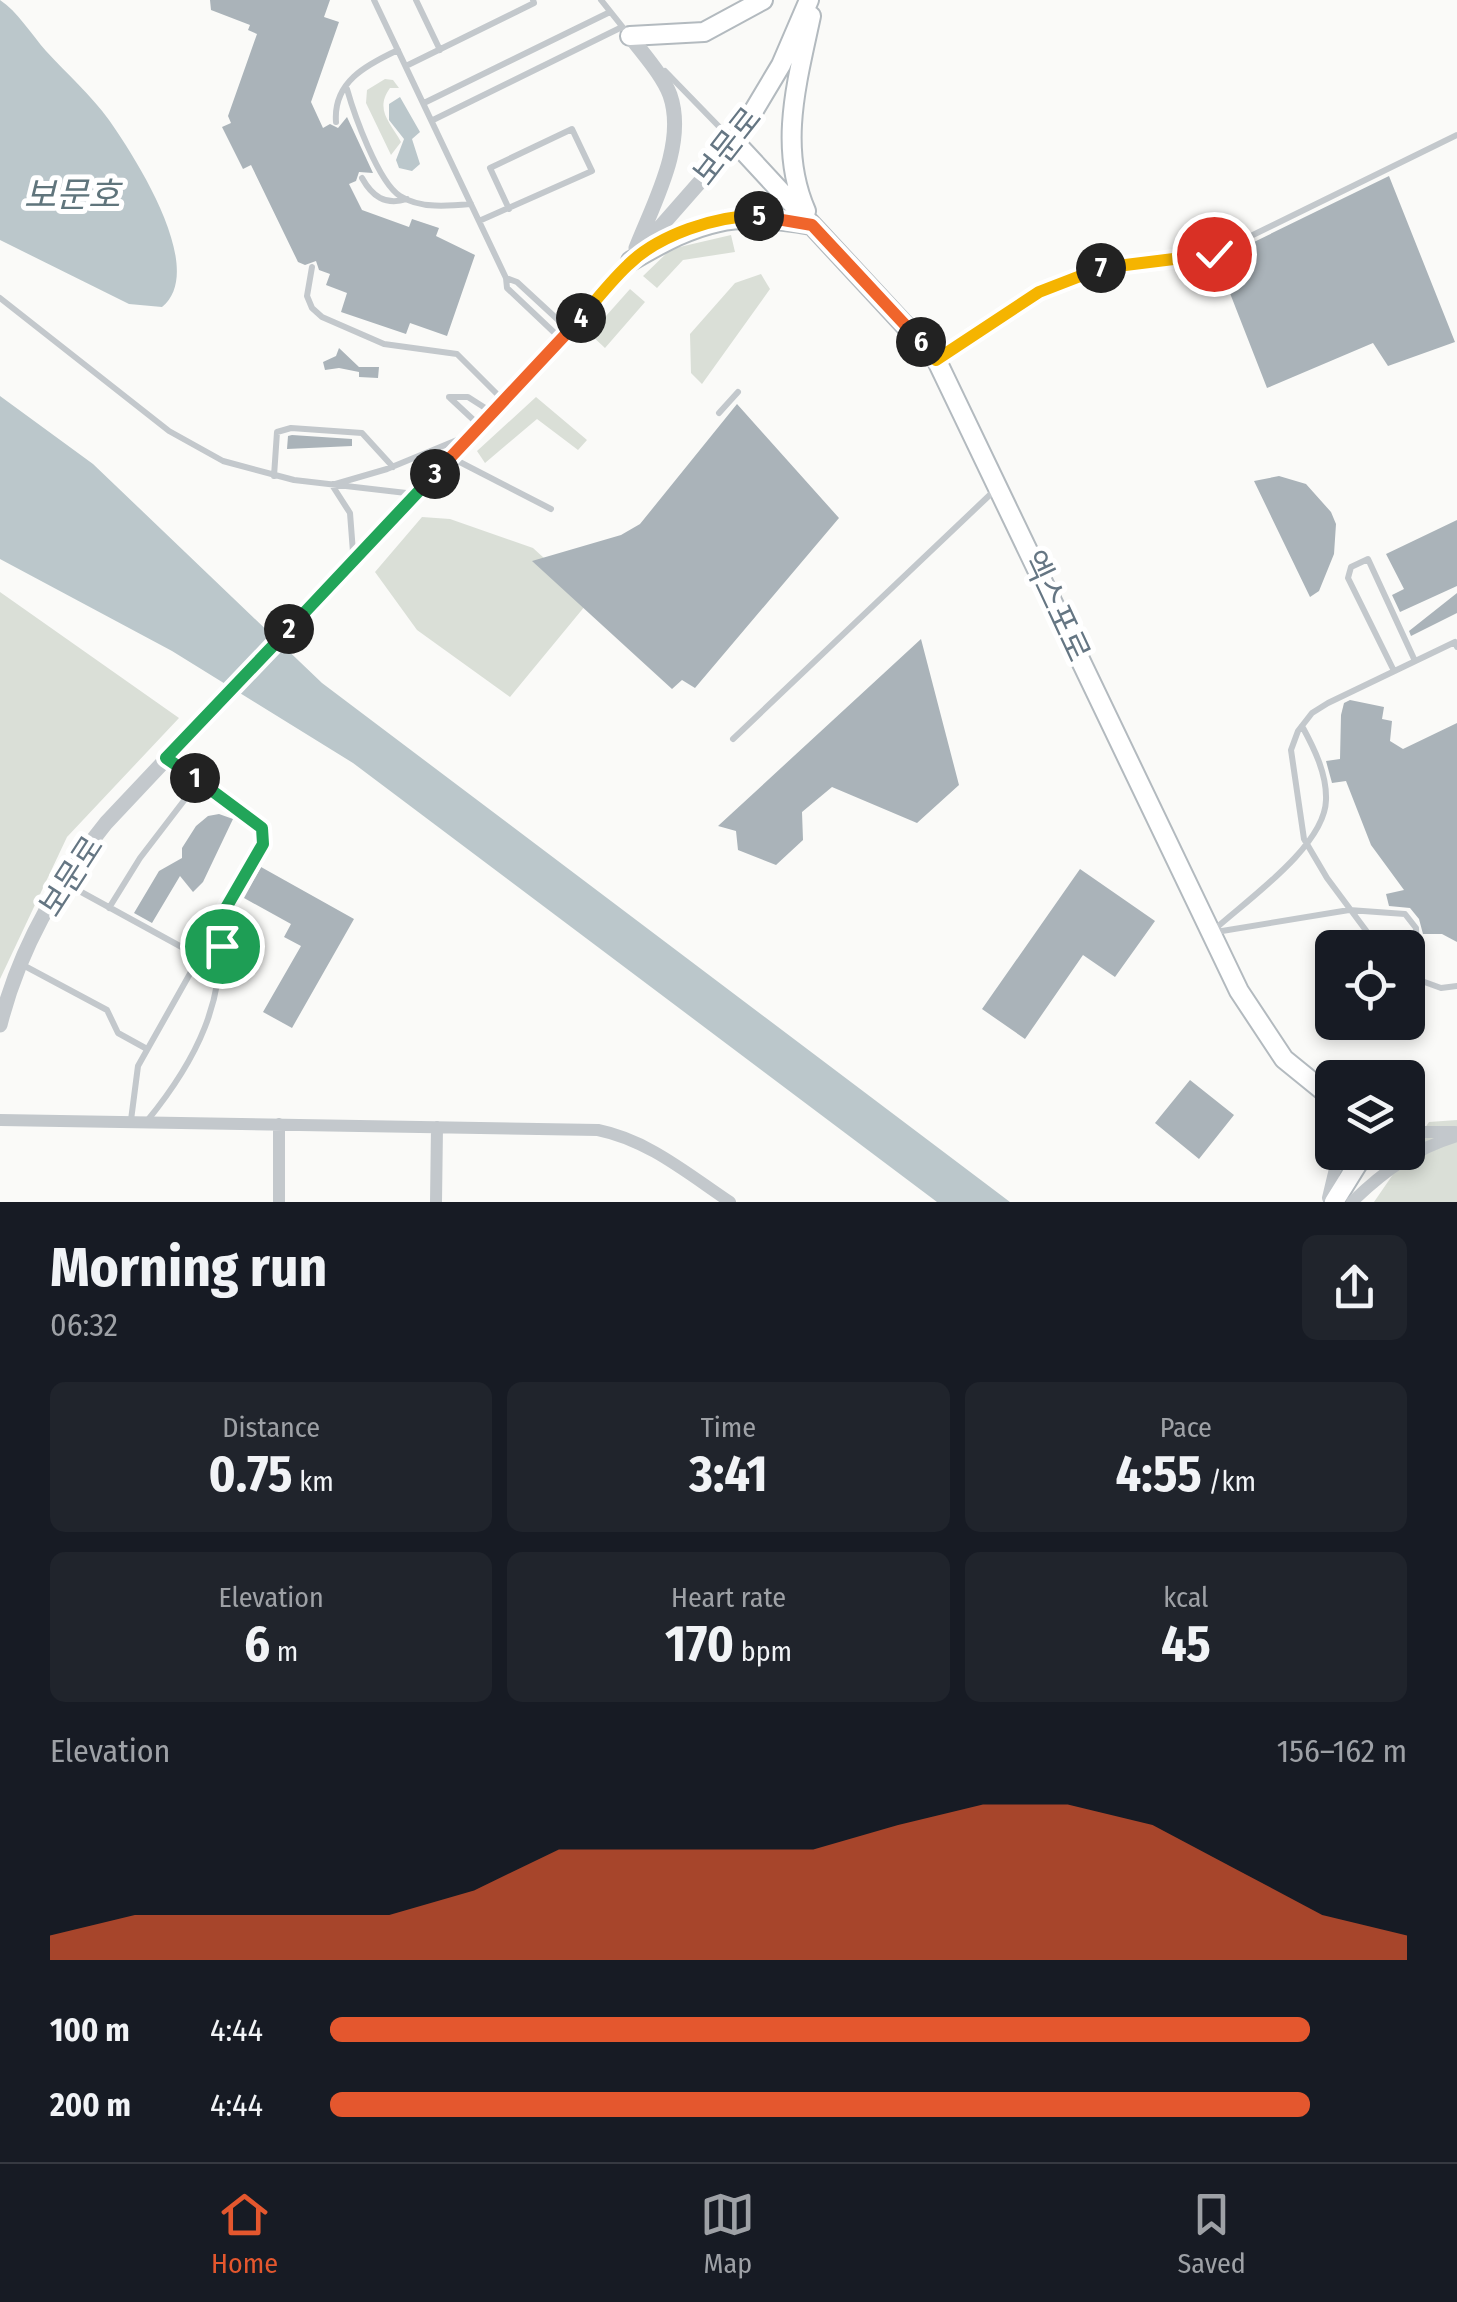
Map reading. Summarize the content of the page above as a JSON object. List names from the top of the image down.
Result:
{
  "streets": {
    "main road": ["보문로", "엑스포로"]
  },
  "crossings": [
    ["보문로", "엑스포로"]
  ],
  "water": ["보문호"],
  "page": {
    "pins": [
      "5",
      "7",
      "4",
      "6",
      "3",
      "2",
      "1"
    ],
    "heading": ["Morning run", "06:32"],
    "stats": [
      ["Distance", "0.75 km"],
      ["Time", "3:41"],
      ["Pace", "4:55 /km"],
      ["Elevation", "6 m"],
      ["Heart rate", "170 bpm"],
      ["kcal", "45"]
    ],
    "chart": ["Elevation", "156–162 m"],
    "list": [
      {
        "name": "100 m",
        "note": "4:44"
      },
      {
        "name": "200 m",
        "note": "4:44"
      }
    ],
    "tabs": ["Home", "Map", "Saved"]
  }
}
